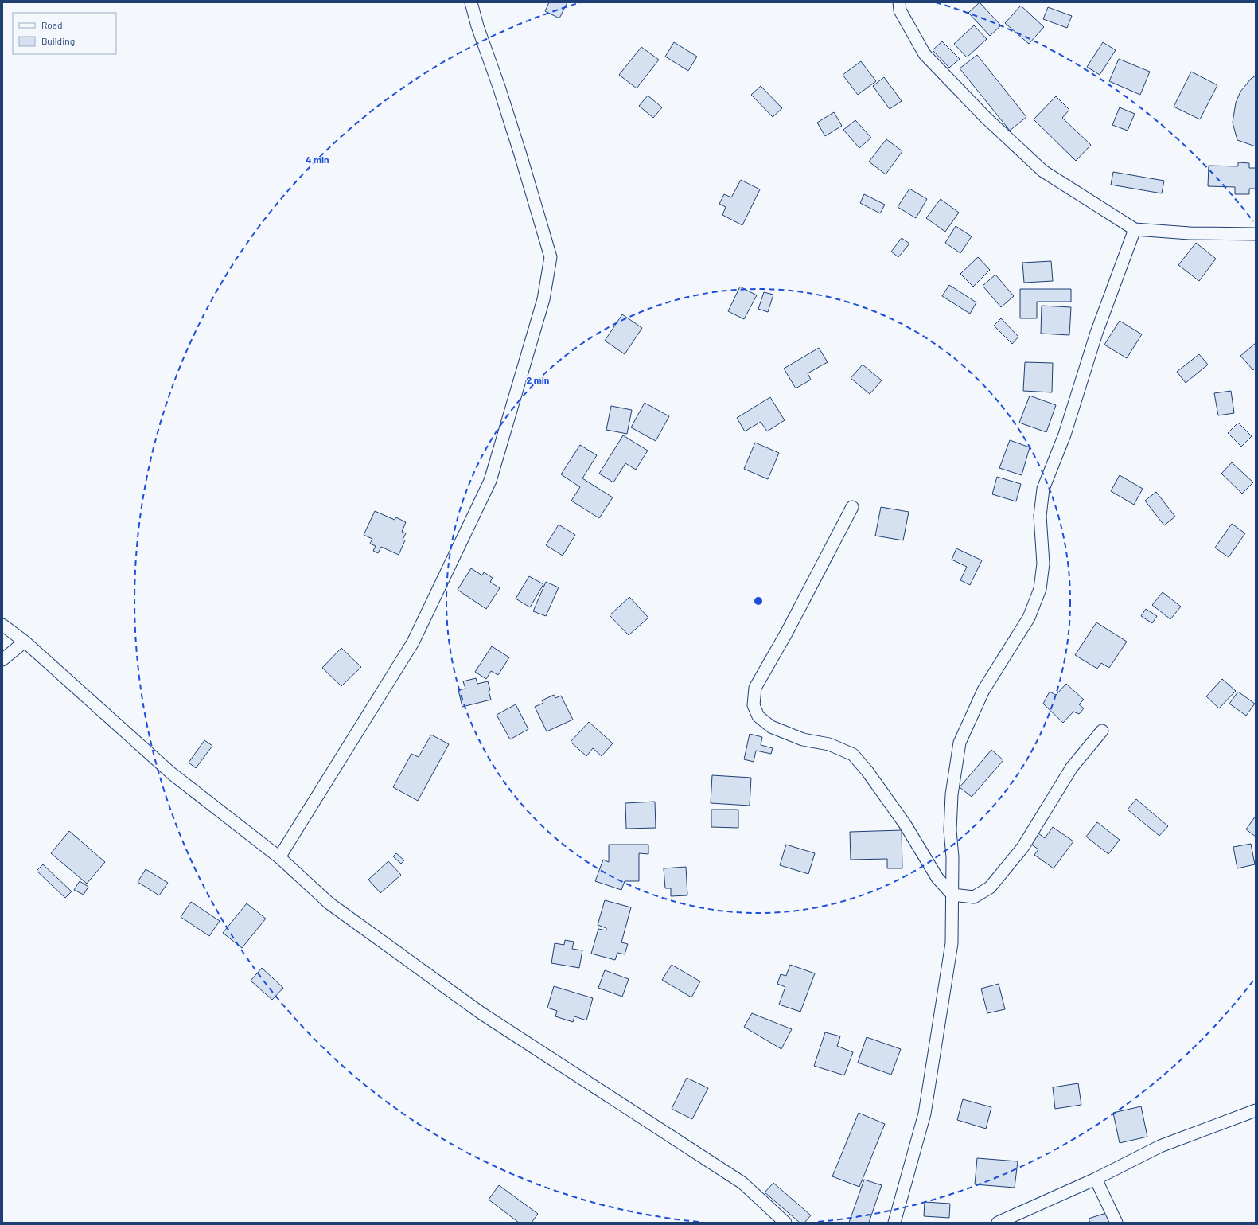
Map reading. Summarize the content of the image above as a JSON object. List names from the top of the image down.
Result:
{
  "legend": ["Road", "Building"],
  "rings": ["4 min", "2 min"]
}
